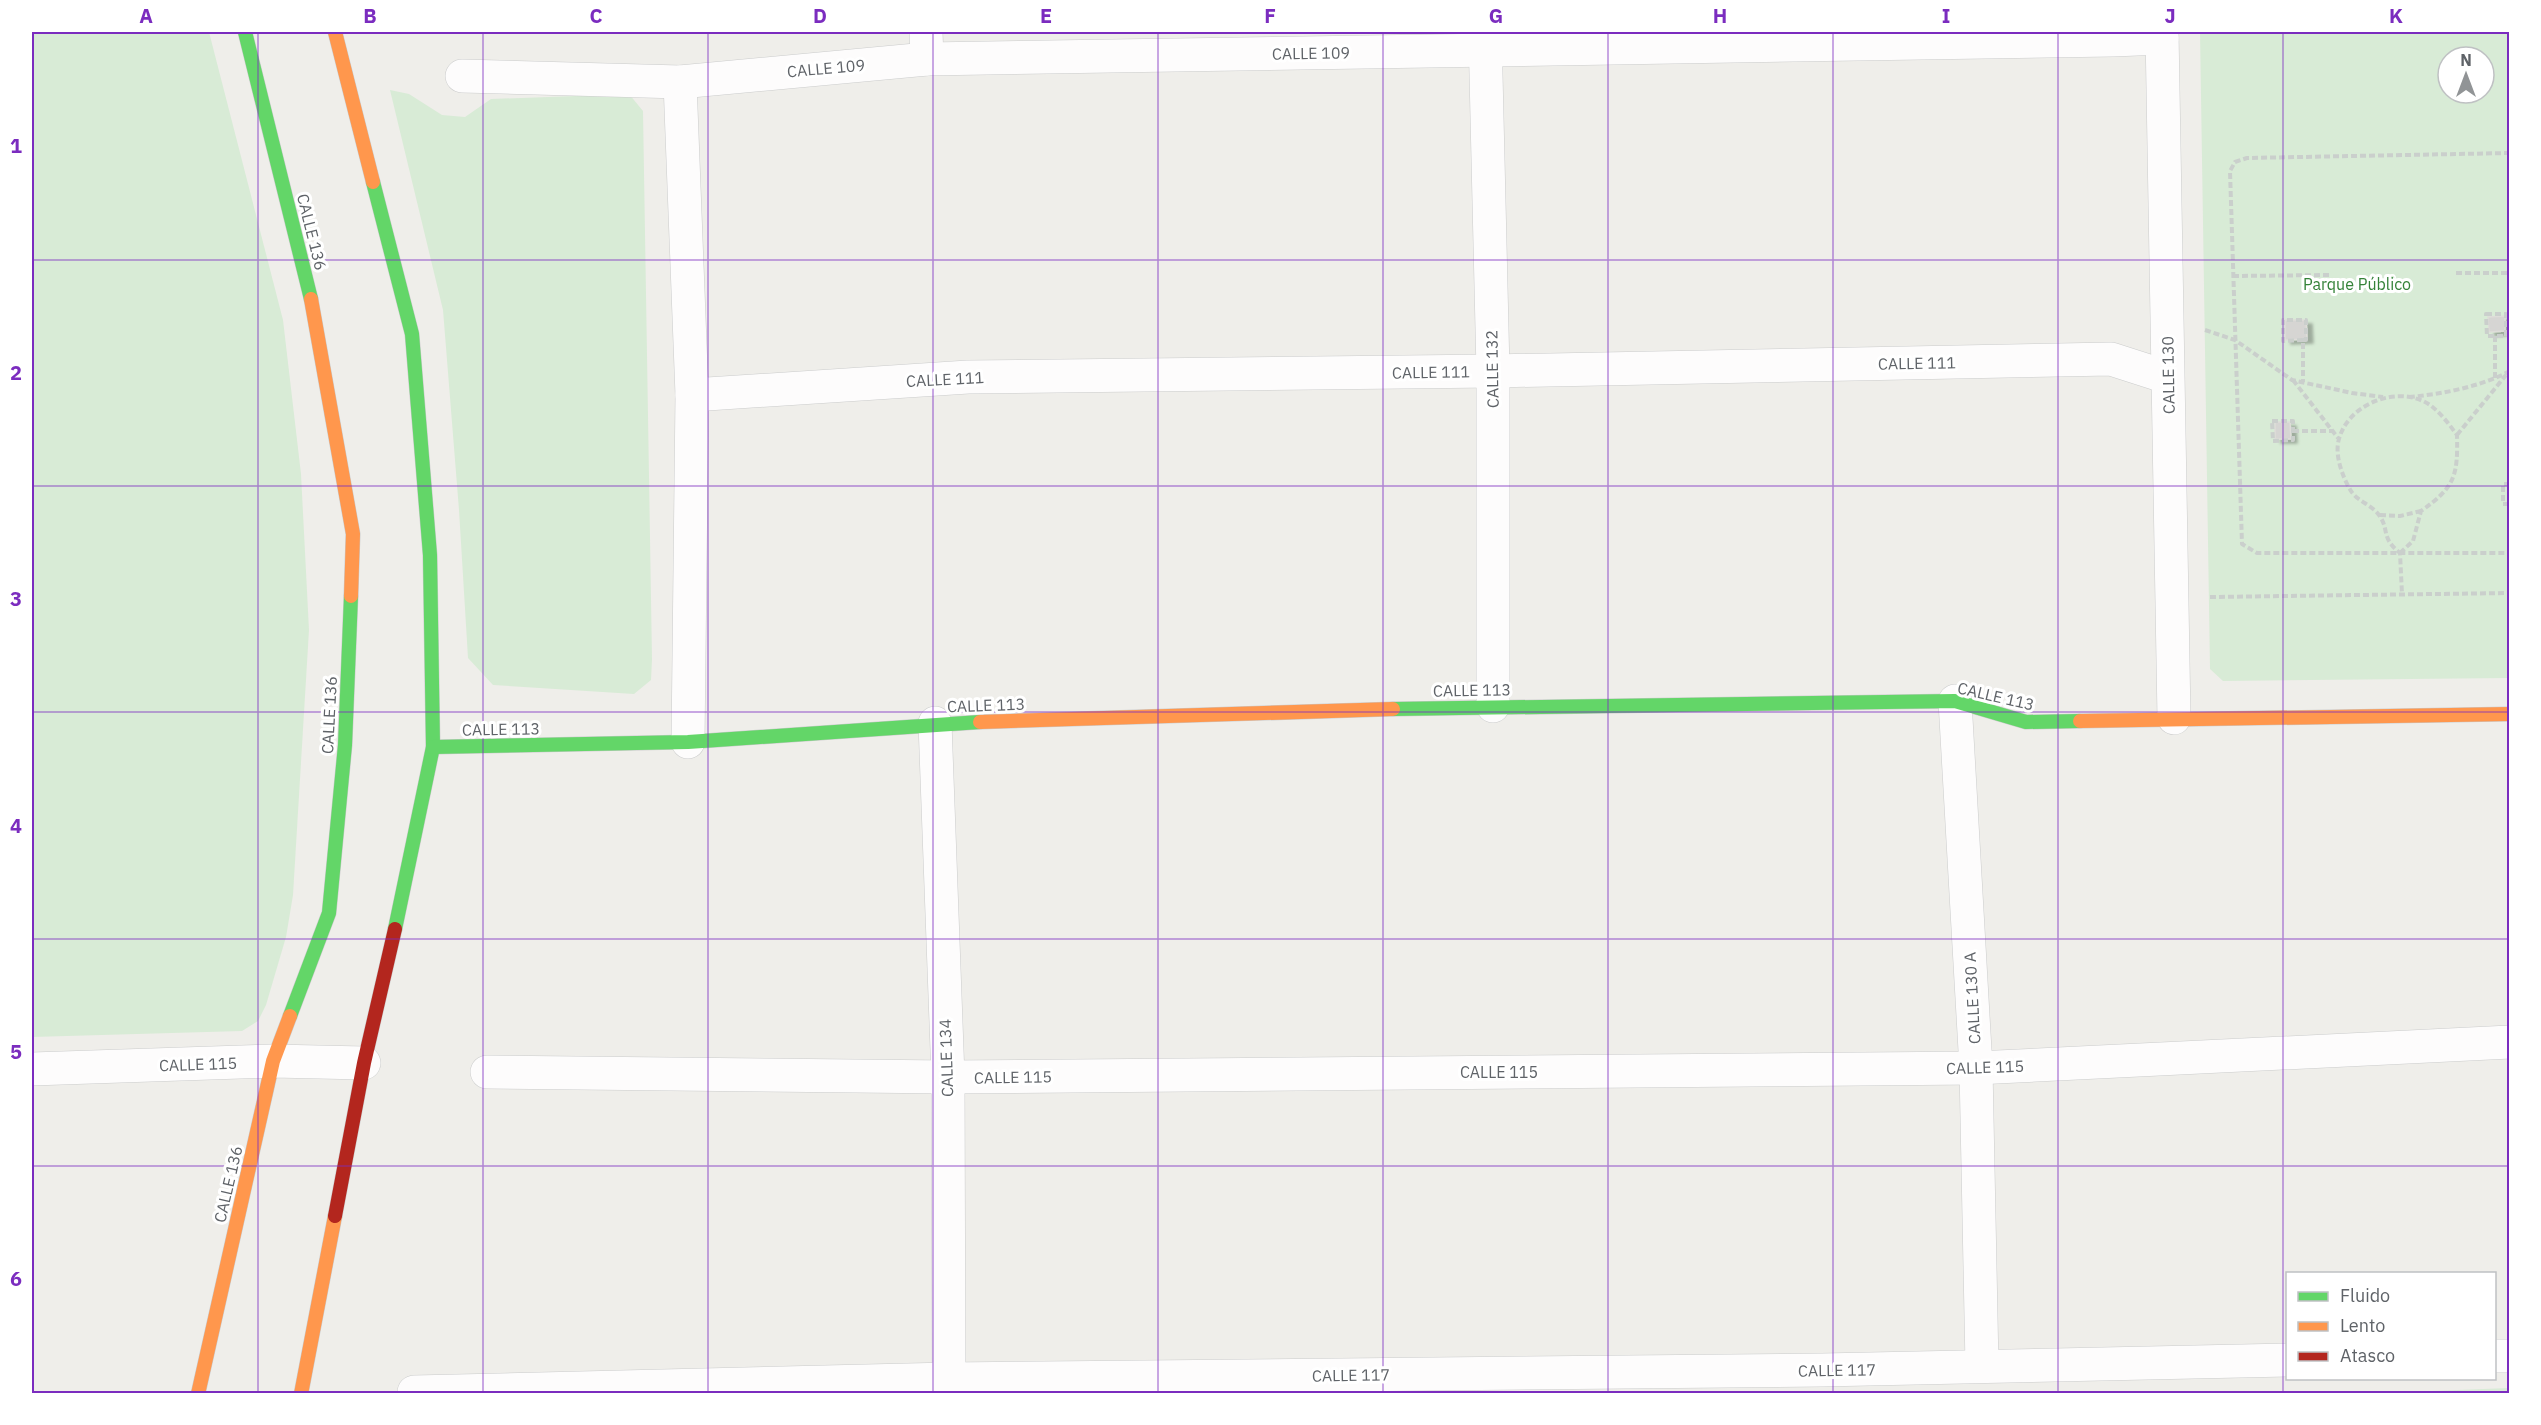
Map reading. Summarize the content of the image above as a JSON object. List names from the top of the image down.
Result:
{
  "streets": {
    "main road": ["CALLE 136", "CALLE 113"],
    "street": [
      "CALLE 109",
      "CALLE 111",
      "CALLE 132",
      "CALLE 130",
      "CALLE 130 A",
      "CALLE 134",
      "CALLE 115",
      "CALLE 117"
    ]
  },
  "crossings": [
    ["CALLE 109", "CALLE 132"],
    ["CALLE 109", "CALLE 130"],
    ["CALLE 136", "CALLE 115"],
    ["CALLE 111", "CALLE 132"],
    ["CALLE 111", "CALLE 130"],
    ["CALLE 132", "CALLE 113"],
    ["CALLE 130", "CALLE 113"],
    ["CALLE 113", "CALLE 130 A"],
    ["CALLE 113", "CALLE 134"],
    ["CALLE 130 A", "CALLE 115"],
    ["CALLE 130 A", "CALLE 117"],
    ["CALLE 134", "CALLE 115"],
    ["CALLE 134", "CALLE 117"]
  ],
  "parks": ["Parque Público"],
  "legend": ["Fluido", "Lento", "Atasco"],
  "north": "top",
  "grid": {
    "columns": [
      "A",
      "B",
      "C",
      "D",
      "E",
      "F",
      "G",
      "H",
      "I",
      "J",
      "K"
    ],
    "rows": [
      "1",
      "2",
      "3",
      "4",
      "5",
      "6"
    ]
  }
}
